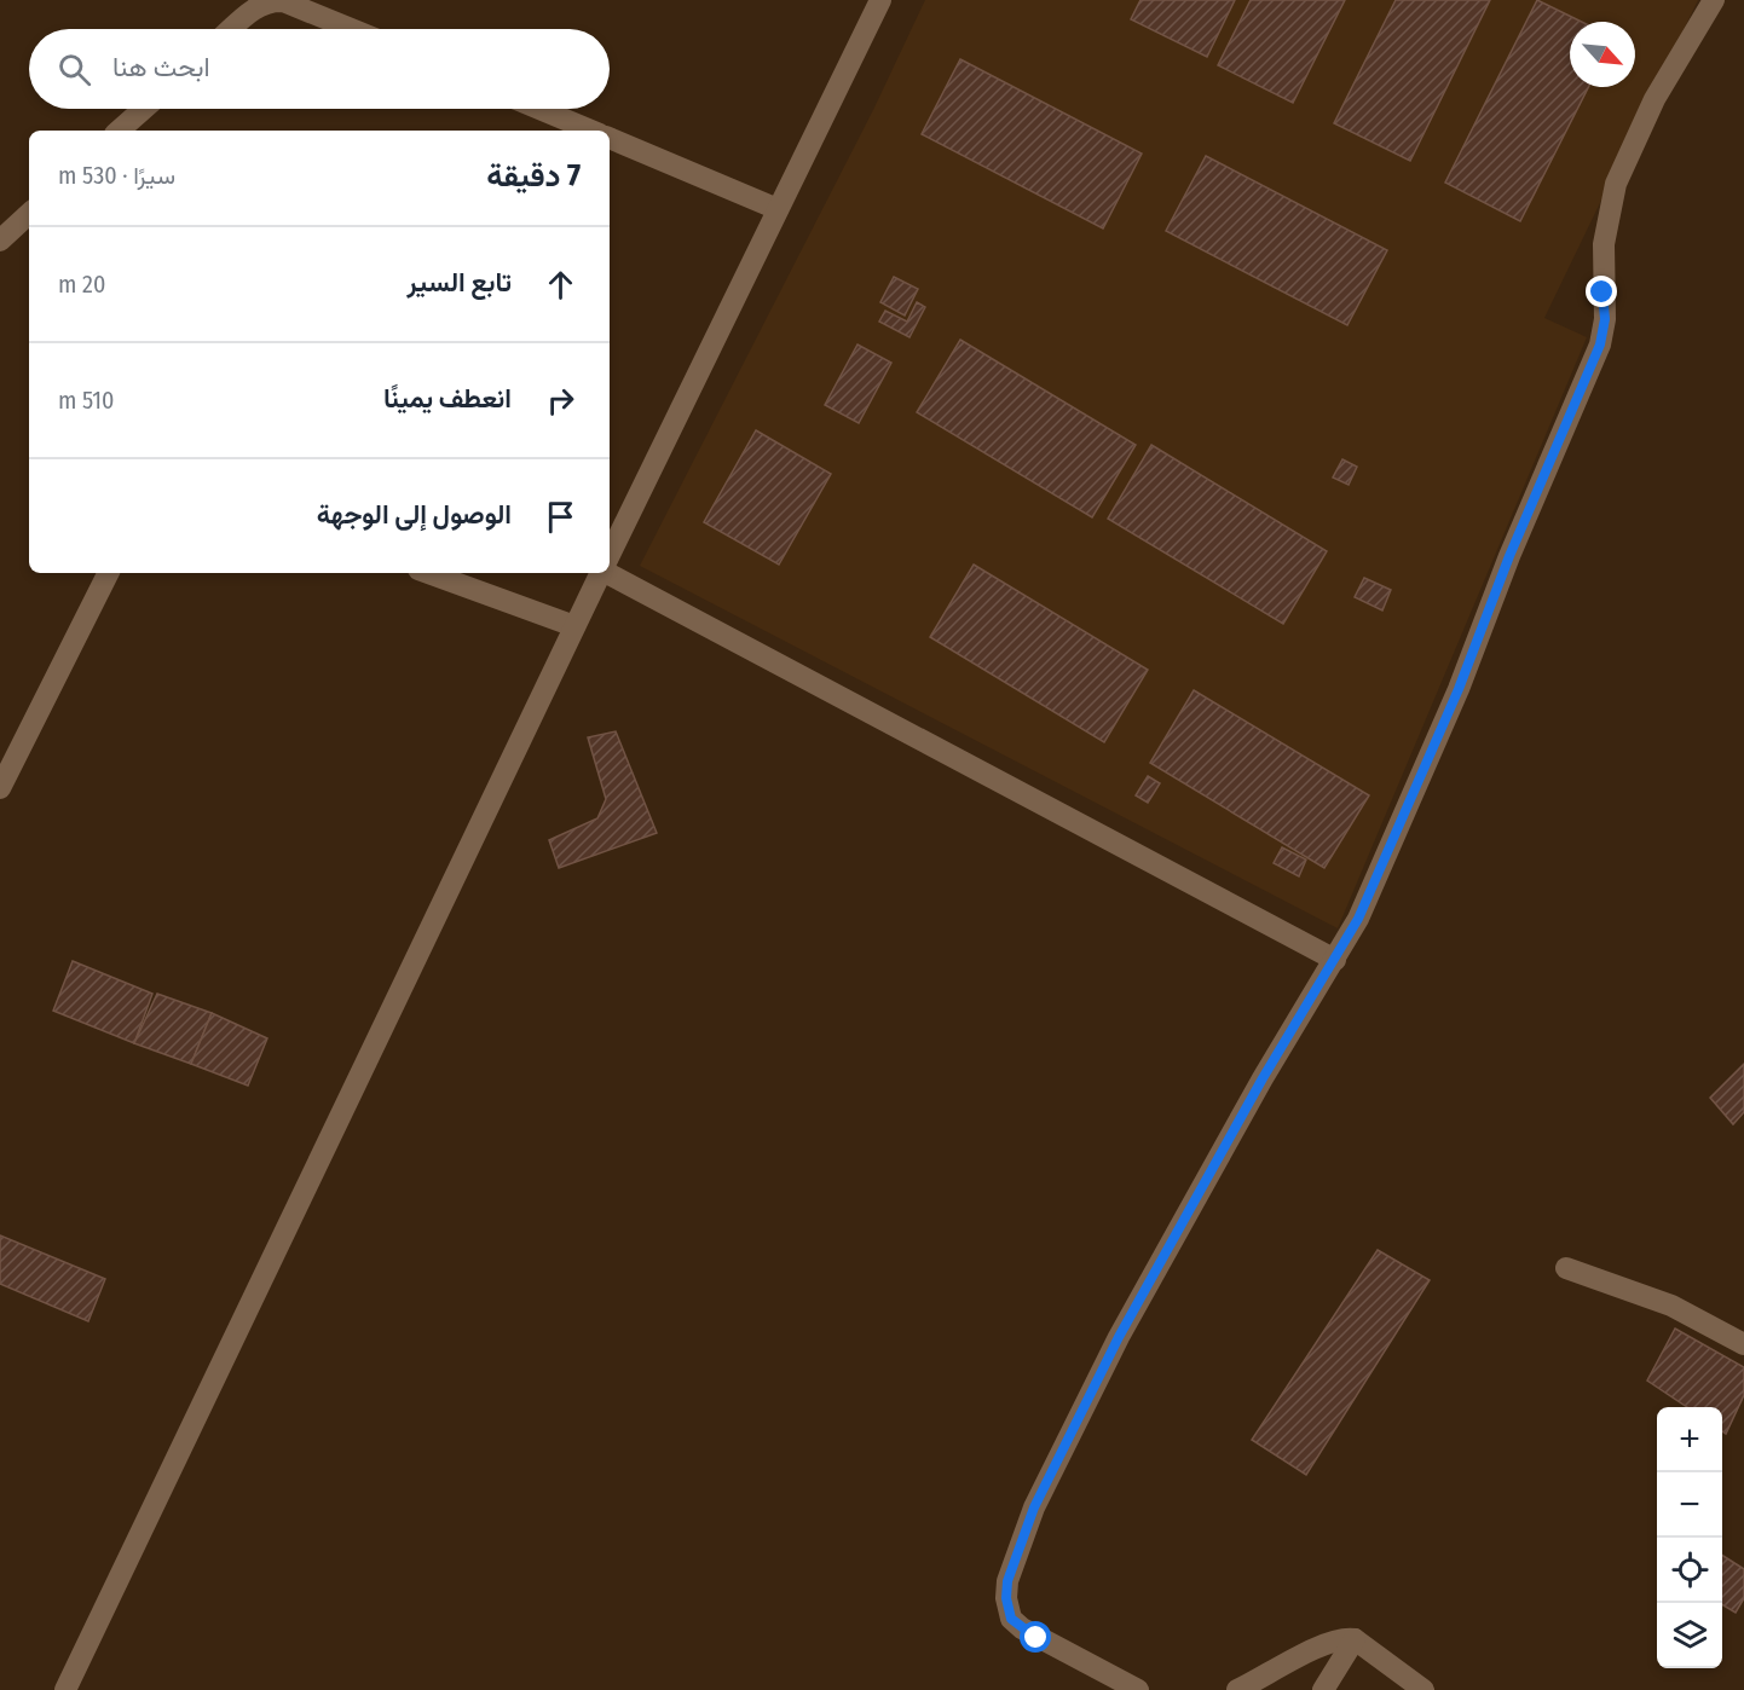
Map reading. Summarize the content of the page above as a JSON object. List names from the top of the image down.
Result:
{
  "north": "bottom right",
  "page": {
    "search": "ابحث هنا",
    "heading": ["7 دقيقة", "سيرًا · 530 m"],
    "list": [
      ["تابع السير", "20 m"],
      ["انعطف يمينًا", "510 m"],
      "الوصول إلى الوجهة"
    ],
    "map_buttons": ["+", "−"]
  }
}
